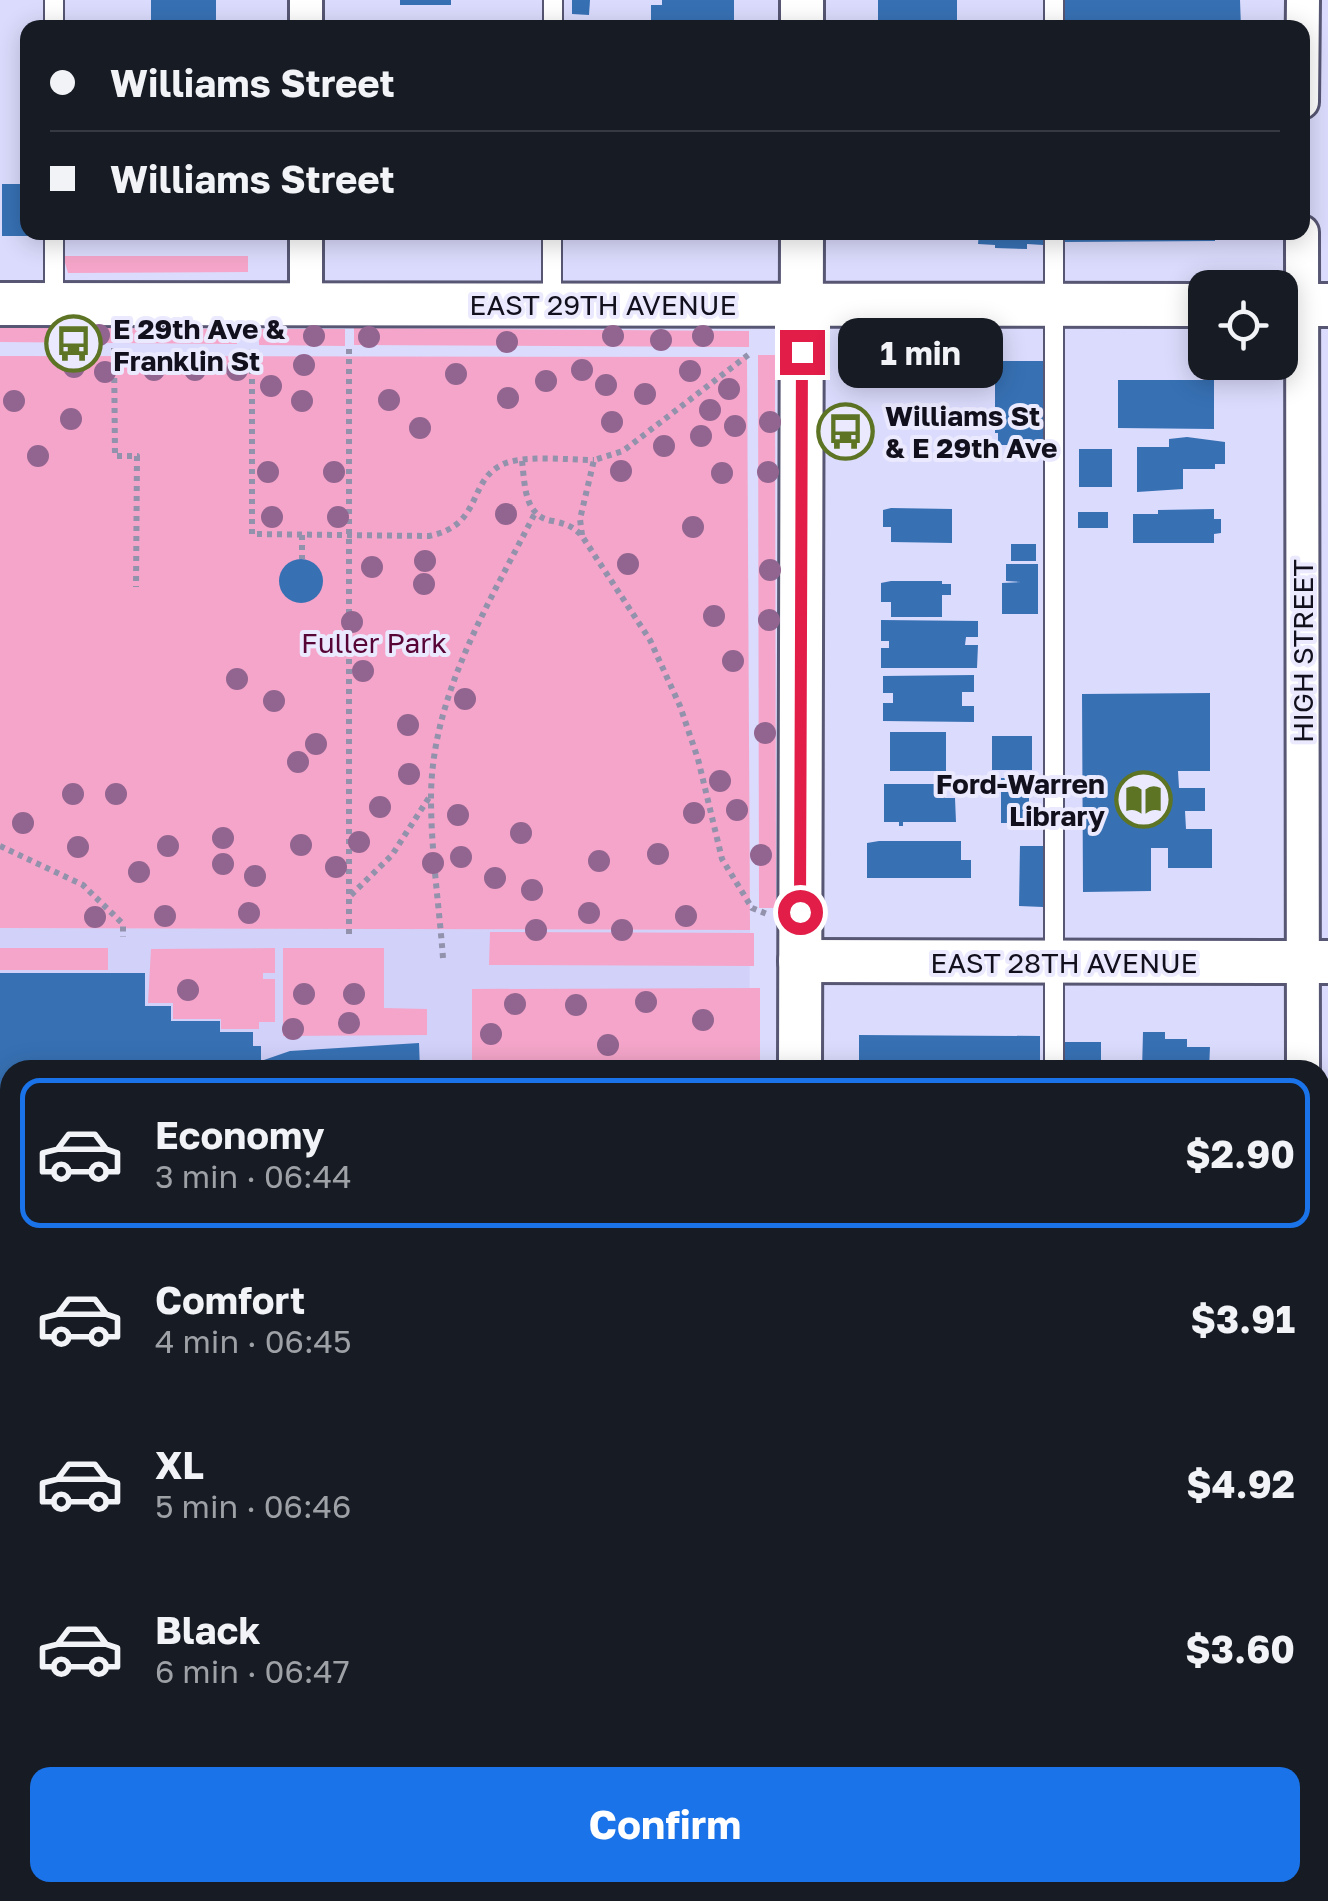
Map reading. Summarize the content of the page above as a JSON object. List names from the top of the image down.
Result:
{
  "streets": {
    "street": ["EAST 29TH AVENUE", "HIGH STREET", "EAST 28TH AVENUE"]
  },
  "crossings": [
    ["HIGH STREET", "EAST 28TH AVENUE"]
  ],
  "parks": ["Fuller Park"],
  "places": {
    "bus stop": ["E 29th Ave & Franklin St", "Williams St & E 29th Ave"],
    "library": ["Ford-Warren Library"]
  },
  "page": {
    "banner": ["Williams Street", "Williams Street"],
    "bubble": "1 min",
    "list": [
      {
        "name": "Economy",
        "note": "3 min · 06:44",
        "value": "$2.90"
      },
      {
        "name": "Comfort",
        "note": "4 min · 06:45",
        "value": "$3.91"
      },
      {
        "name": "XL",
        "note": "5 min · 06:46",
        "value": "$4.92"
      },
      {
        "name": "Black",
        "note": "6 min · 06:47",
        "value": "$3.60"
      }
    ],
    "buttons": "Confirm"
  }
}
